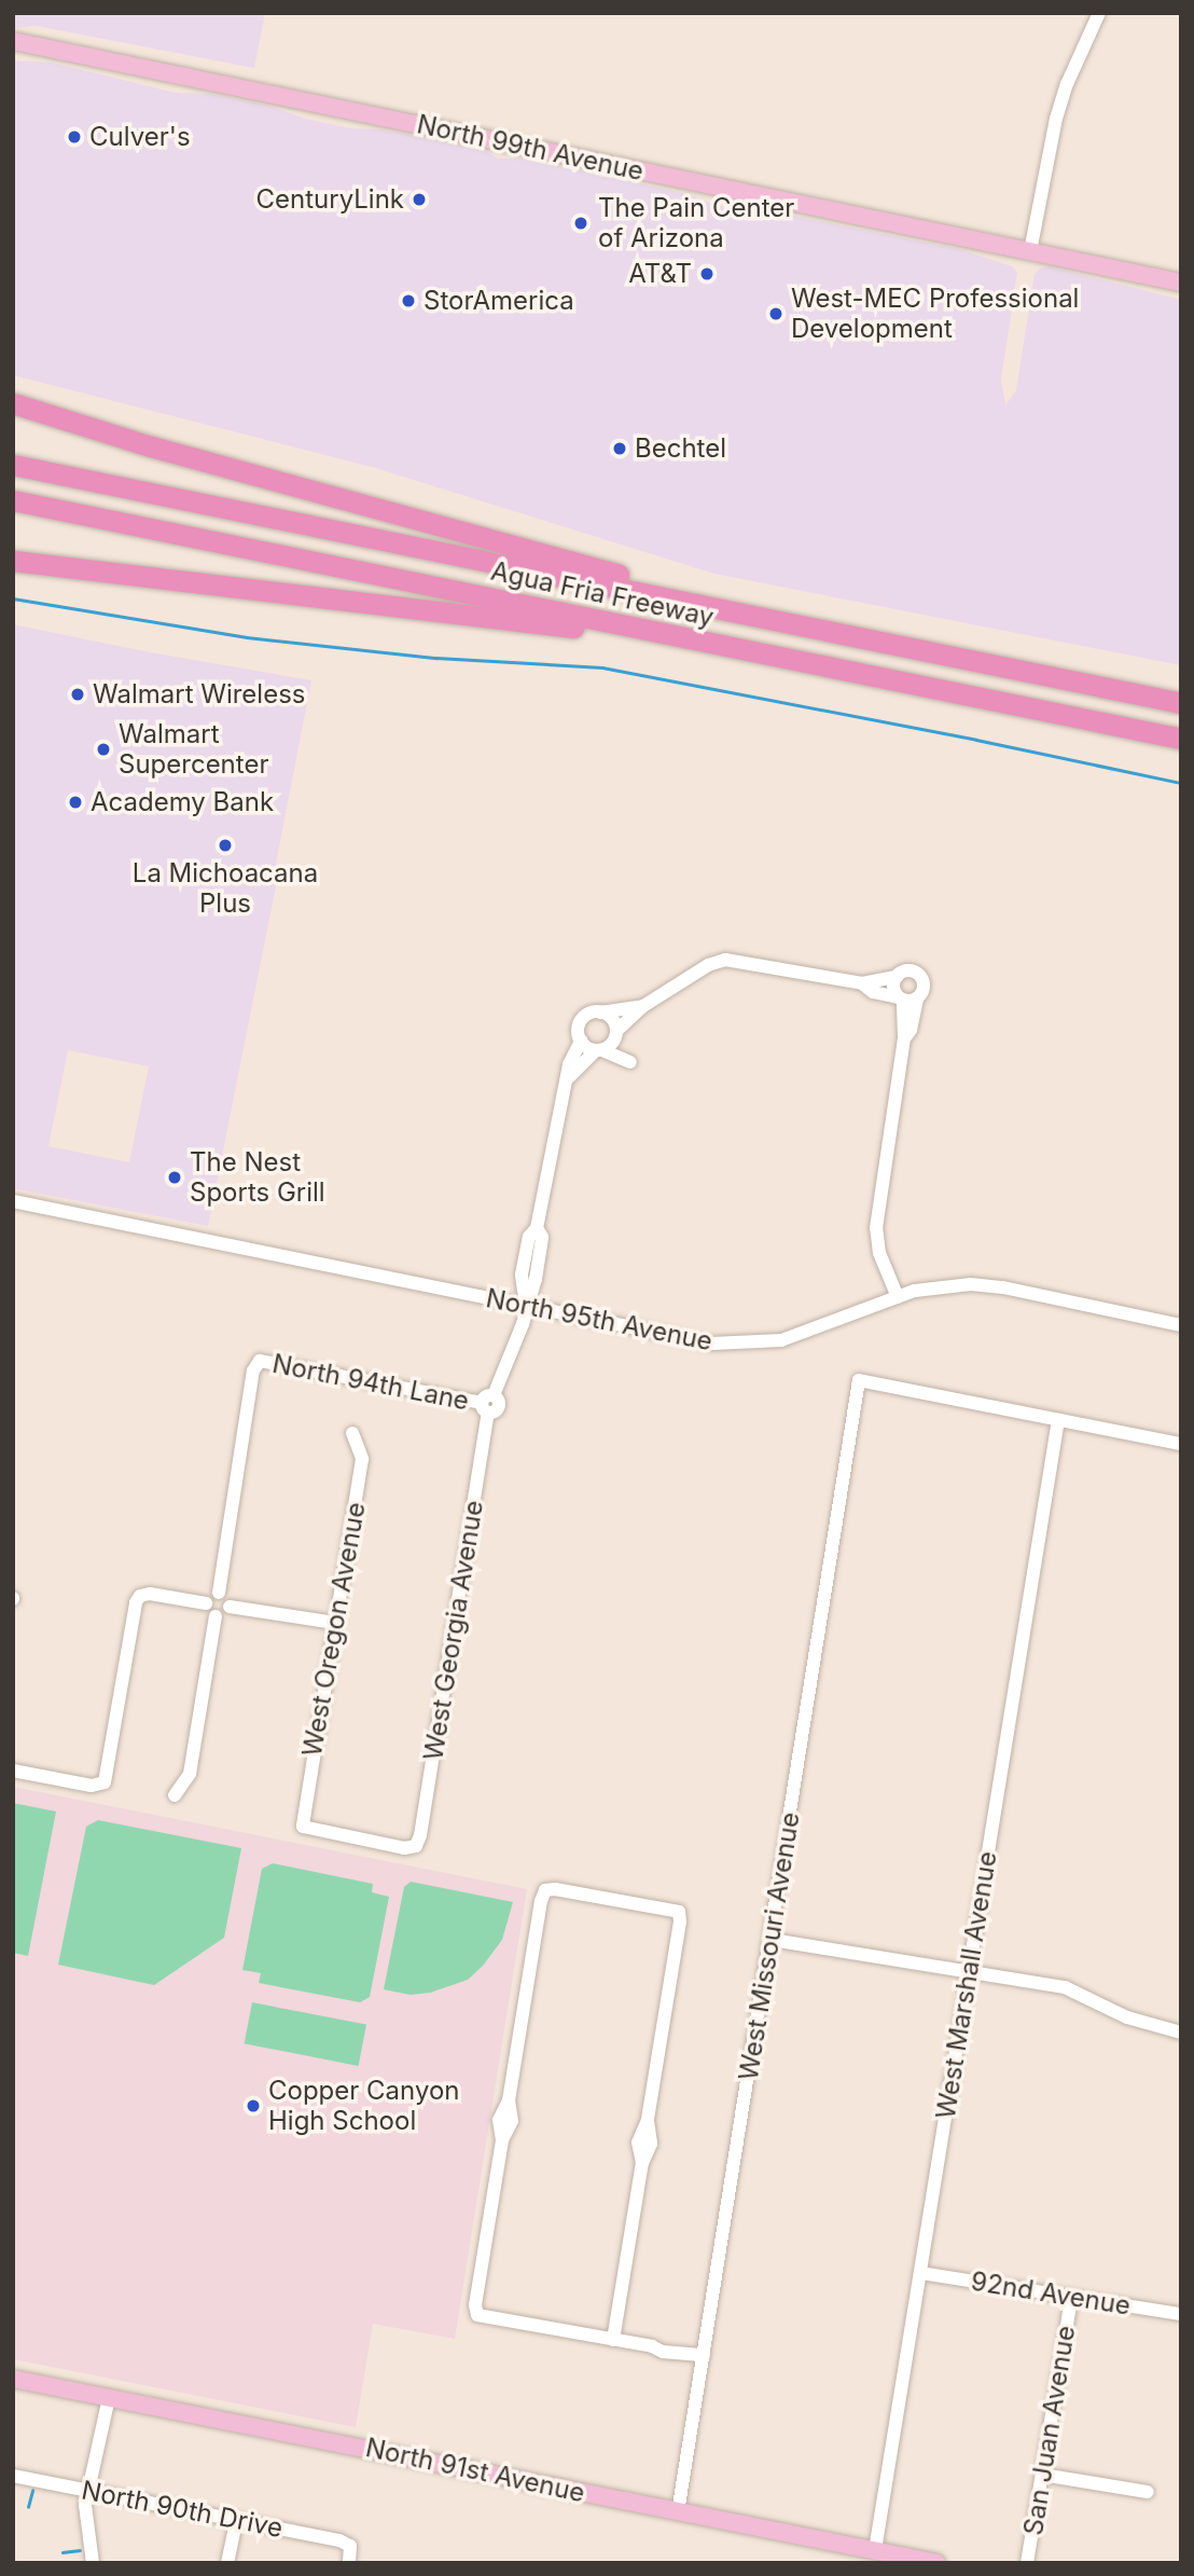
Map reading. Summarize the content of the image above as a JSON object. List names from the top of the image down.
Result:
{
  "streets": {
    "highway": ["Agua Fria Freeway"],
    "main road": ["North 99th Avenue", "North 91st Avenue"],
    "street": [
      "North 95th Avenue",
      "North 94th Lane",
      "West Oregon Avenue",
      "West Georgia Avenue",
      "West Missouri Avenue",
      "West Marshall Avenue",
      "92nd Avenue",
      "San Juan Avenue",
      "North 90th Drive"
    ]
  },
  "crossings": [
    ["North 95th Avenue", "West Georgia Avenue"],
    ["North 94th Lane", "West Georgia Avenue"],
    ["West Oregon Avenue", "West Georgia Avenue"],
    ["West Missouri Avenue", "West Marshall Avenue"],
    ["West Missouri Avenue", "North 91st Avenue"],
    ["West Marshall Avenue", "92nd Avenue"],
    ["West Marshall Avenue", "North 91st Avenue"],
    ["92nd Avenue", "San Juan Avenue"]
  ],
  "places": [
    "Culver's",
    "CenturyLink",
    "The Pain Center of Arizona",
    "AT&T",
    "StorAmerica",
    "West-MEC Professional Development",
    "Bechtel",
    "Walmart Wireless",
    "Walmart Supercenter",
    "Academy Bank",
    "La Michoacana Plus",
    "The Nest Sports Grill",
    "Copper Canyon High School"
  ]
}
